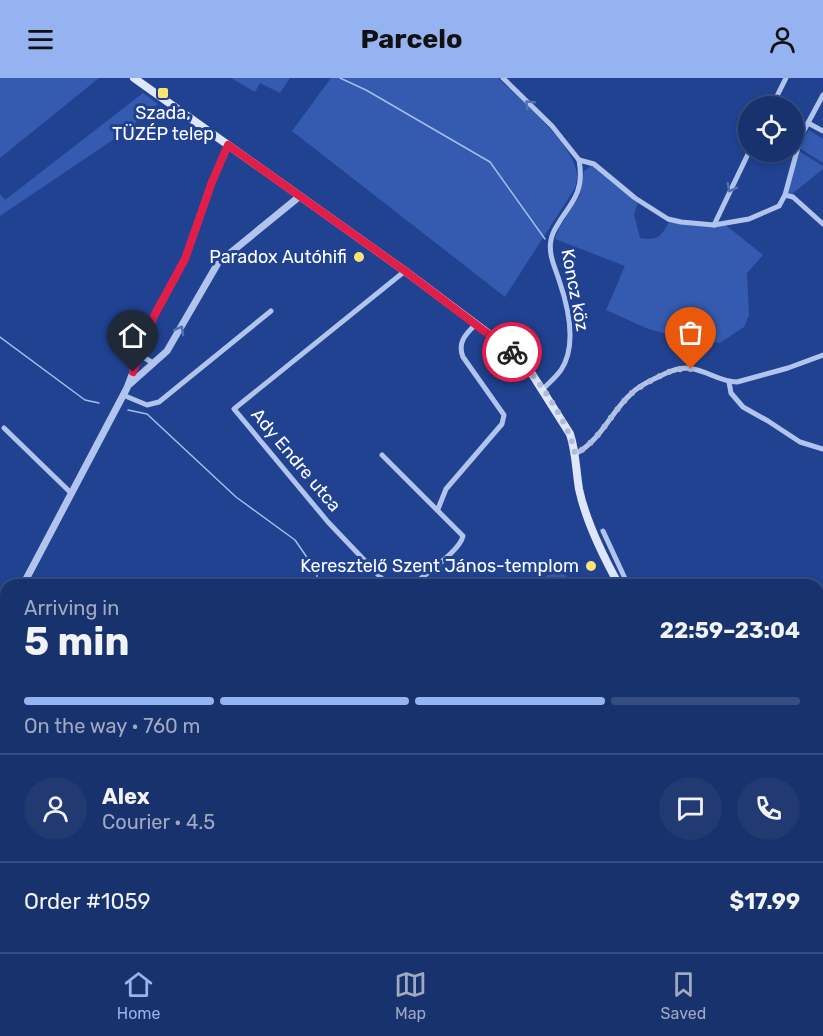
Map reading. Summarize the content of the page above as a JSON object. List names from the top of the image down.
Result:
{
  "streets": {
    "street": ["Koncz köz", "Ady Endre utca"]
  },
  "places": {
    "transit": ["Szada, TÜZÉP telep"],
    "other": ["Paradox Autóhifi", "Keresztelő Szent János-templom"]
  },
  "page": {
    "header": "Parcelo",
    "heading": ["5 min", "Arriving in", "22:59–23:04"],
    "panel": [
      "Alex",
      "Courier · 4.5",
      "Order #1059",
      "$17.99"
    ],
    "bar": "On the way · 760 m",
    "tabs": ["Home", "Map", "Saved"]
  }
}
